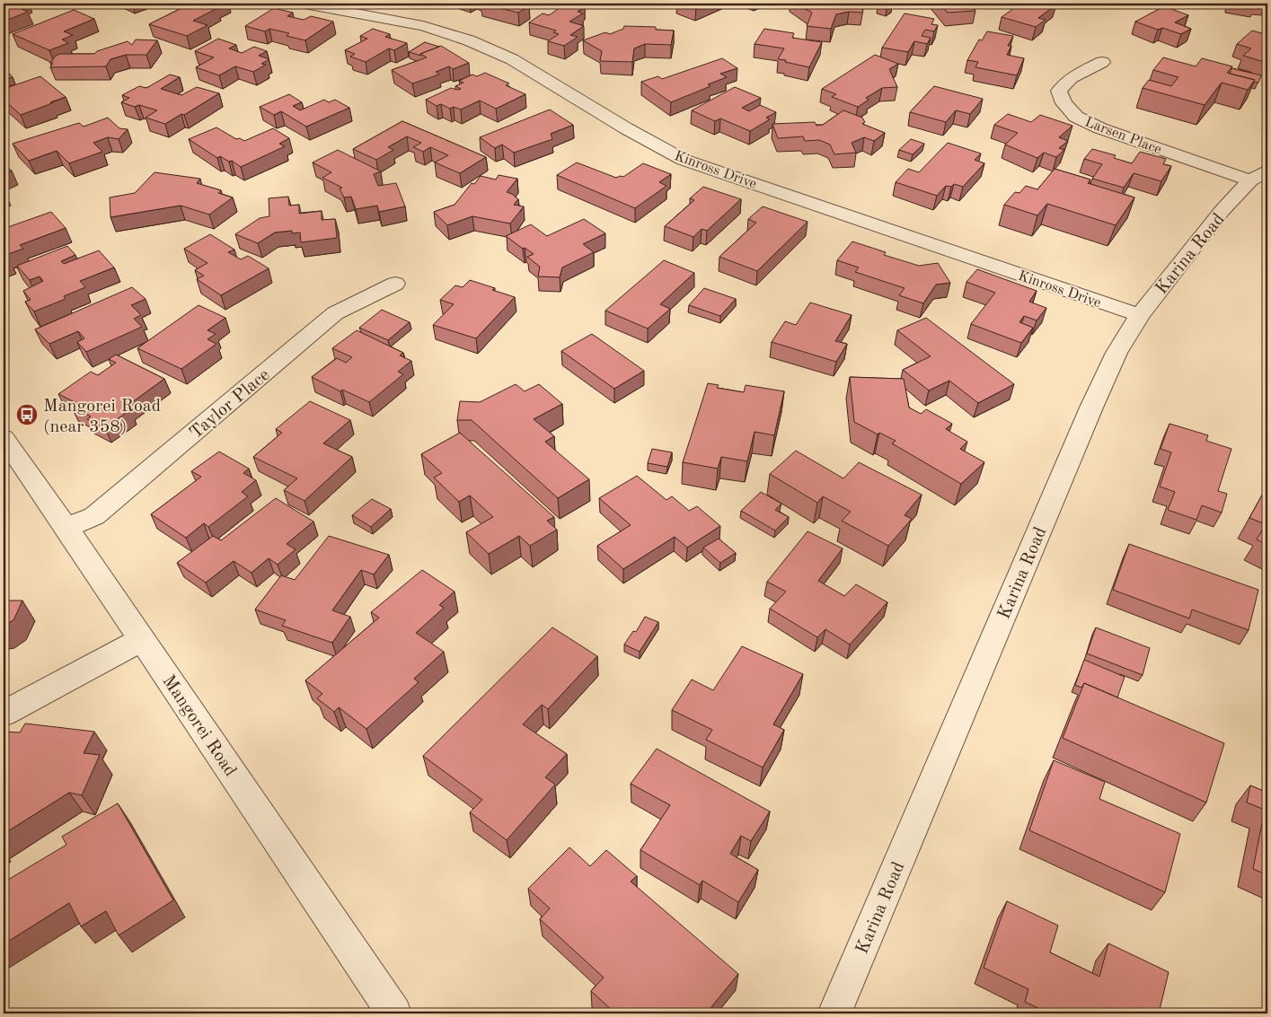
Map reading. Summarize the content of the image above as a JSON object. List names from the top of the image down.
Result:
{
  "streets": {
    "street": [
      "Larsen Place",
      "Kinross Drive",
      "Karina Road",
      "Taylor Place",
      "Mangorei Road"
    ]
  },
  "crossings": [
    ["Larsen Place", "Karina Road"],
    ["Kinross Drive", "Karina Road"],
    ["Taylor Place", "Mangorei Road"]
  ],
  "places": {
    "bus stop": ["Mangorei Road (near 358)"]
  }
}
